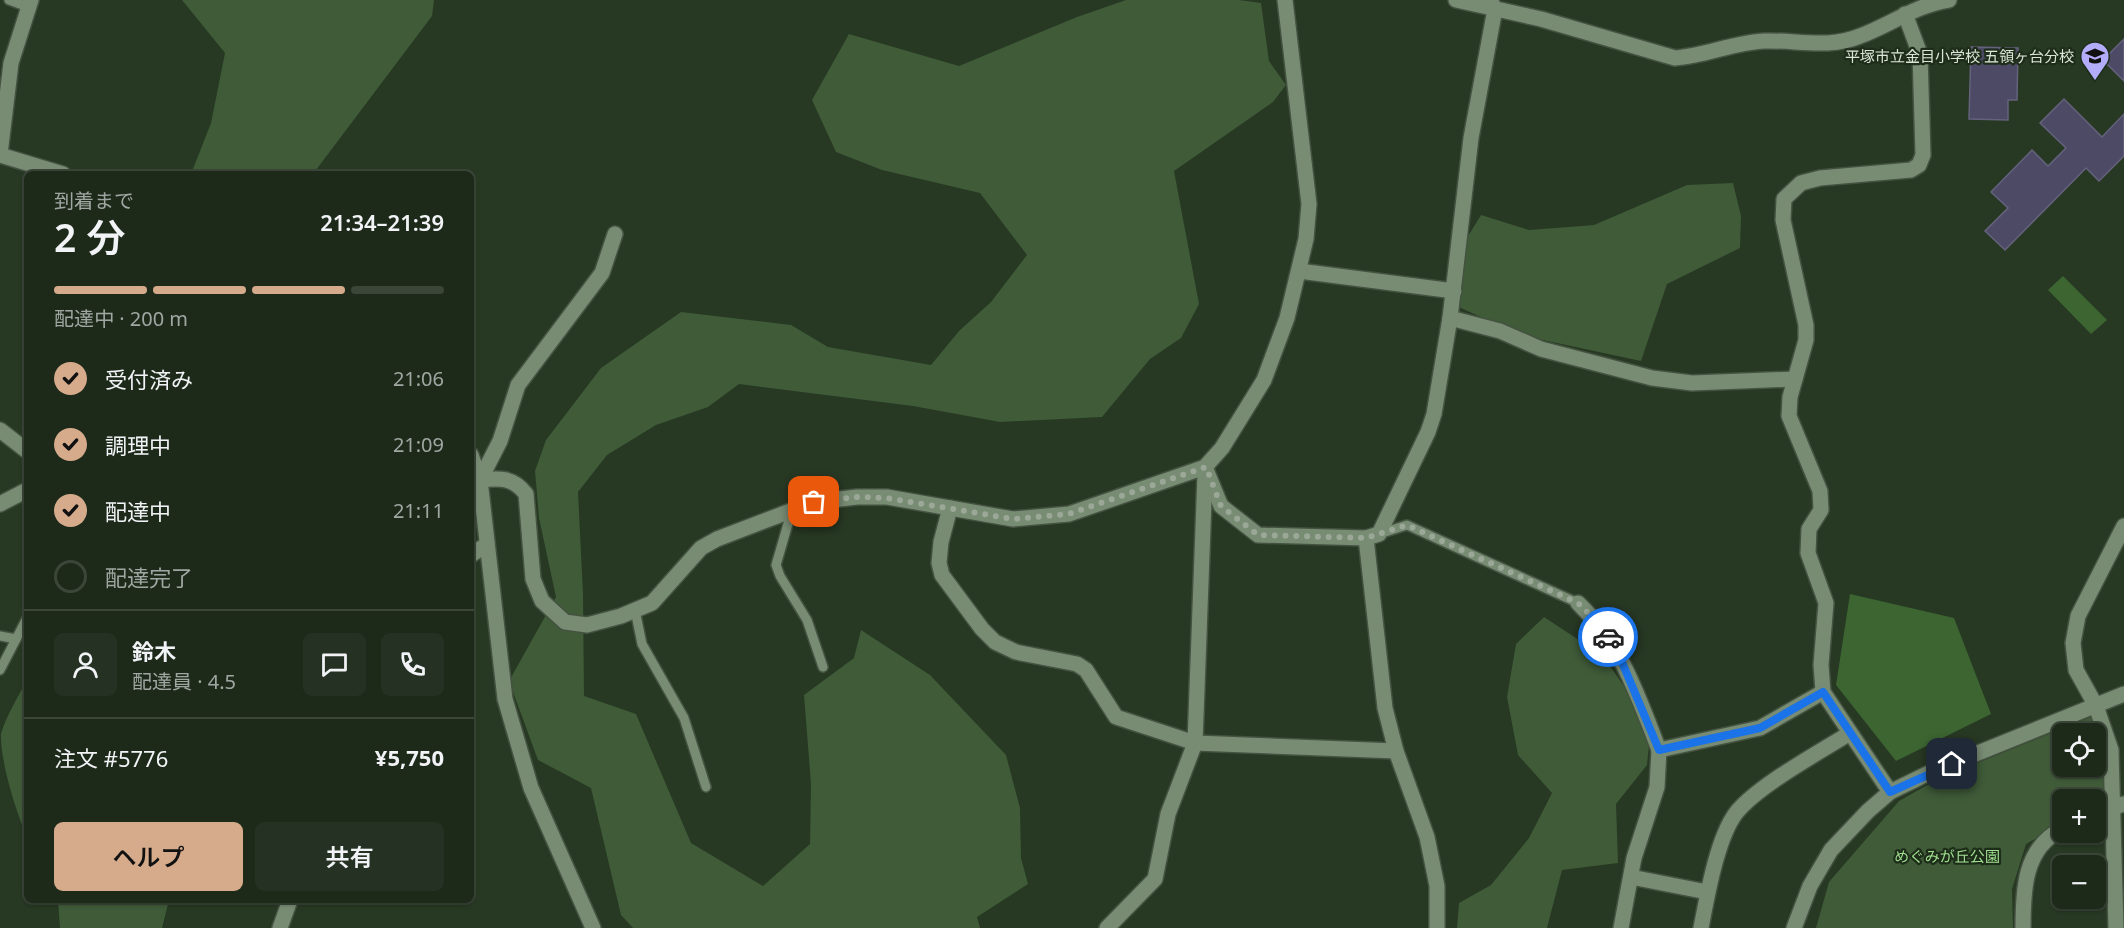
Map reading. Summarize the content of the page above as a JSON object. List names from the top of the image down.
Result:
{
  "parks": ["めぐみが丘公園"],
  "places": {
    "school or university": ["平塚市立金目小学校 五領ヶ台分校"]
  },
  "page": {
    "heading": ["2 分", "到着まで", "21:34–21:39"],
    "panel": [
      "鈴木",
      "配達員 · 4.5",
      "注文 #5776",
      "¥5,750"
    ],
    "bar": "配達中 · 200 m",
    "list": [
      ["受付済み", "21:06"],
      ["調理中", "21:09"],
      ["配達中", "21:11"],
      "配達完了"
    ],
    "map_buttons": ["+", "−"],
    "buttons": ["ヘルプ", "共有"]
  }
}
